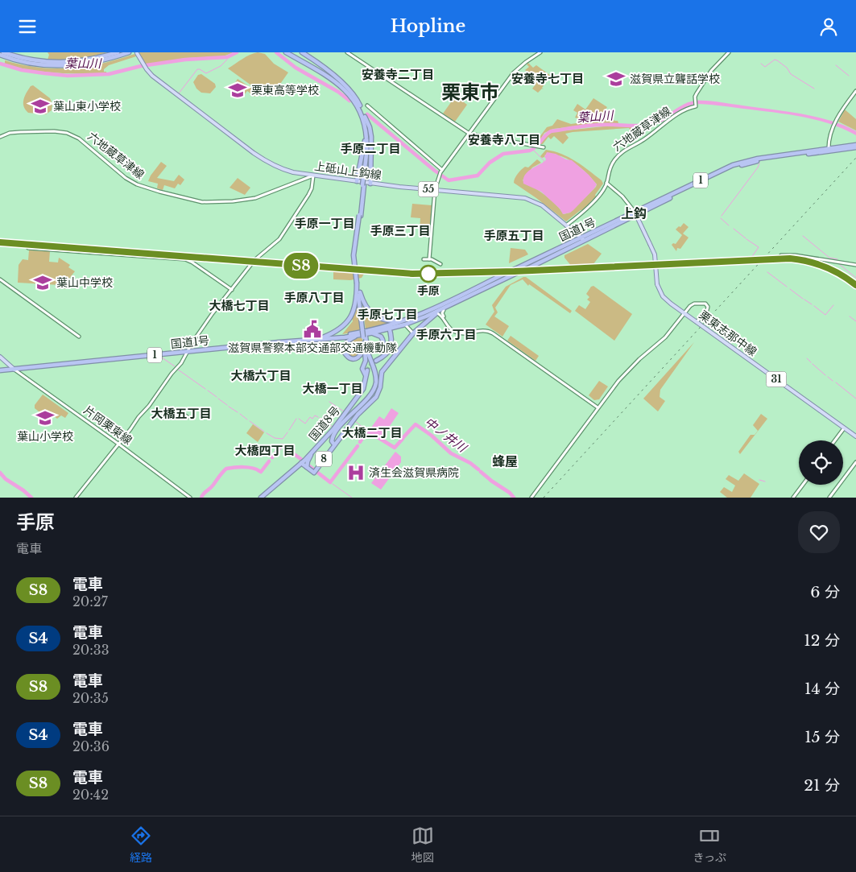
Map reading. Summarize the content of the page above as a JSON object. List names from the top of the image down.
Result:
{
  "streets": {
    "highway": [
      "1",
      "国道1号",
      "国道8号",
      "8"
    ],
    "main road": [
      "上砥山上鈎線",
      "55",
      "栗東志那中線",
      "31"
    ],
    "street": ["六地蔵草津線", "片岡栗東線"]
  },
  "crossings": [
    ["六地蔵草津線", "上砥山上鈎線"],
    ["上砥山上鈎線", "国道1号"],
    ["国道1号", "栗東志那中線"],
    ["国道1号", "片岡栗東線"],
    ["国道1号", "8"],
    ["国道8号", "8"]
  ],
  "districts": [
    "安養寺二丁目",
    "安養寺七丁目",
    "栗東市",
    "安養寺八丁目",
    "手原二丁目",
    "上鈎",
    "手原一丁目",
    "手原三丁目",
    "手原五丁目",
    "手原八丁目",
    "大橋七丁目",
    "手原七丁目",
    "手原六丁目",
    "大橋六丁目",
    "大橋一丁目",
    "大橋五丁目",
    "大橋二丁目",
    "大橋四丁目",
    "蜂屋"
  ],
  "water": ["葉山川", "中ノ井川"],
  "places": {
    "school or university": [
      "滋賀県立聾話学校",
      "栗東高等学校",
      "葉山東小学校",
      "葉山中学校",
      "葉山小学校"
    ],
    "other": ["手原"],
    "public building": ["滋賀県警察本部交通部交通機動隊"],
    "hospital": ["済生会滋賀県病院"]
  },
  "page": {
    "header": "Hopline",
    "on_map": "S8",
    "heading": ["手原", "電車"],
    "list": [
      {
        "mark": "S8",
        "name": "電車",
        "note": "20:27",
        "value": "6 分"
      },
      {
        "mark": "S4",
        "name": "電車",
        "note": "20:33",
        "value": "12 分"
      },
      {
        "mark": "S8",
        "name": "電車",
        "note": "20:35",
        "value": "14 分"
      },
      {
        "mark": "S4",
        "name": "電車",
        "note": "20:36",
        "value": "15 分"
      },
      {
        "mark": "S8",
        "name": "電車",
        "note": "20:42",
        "value": "21 分"
      }
    ],
    "tabs": ["経路", "地図", "きっぷ"]
  }
}
